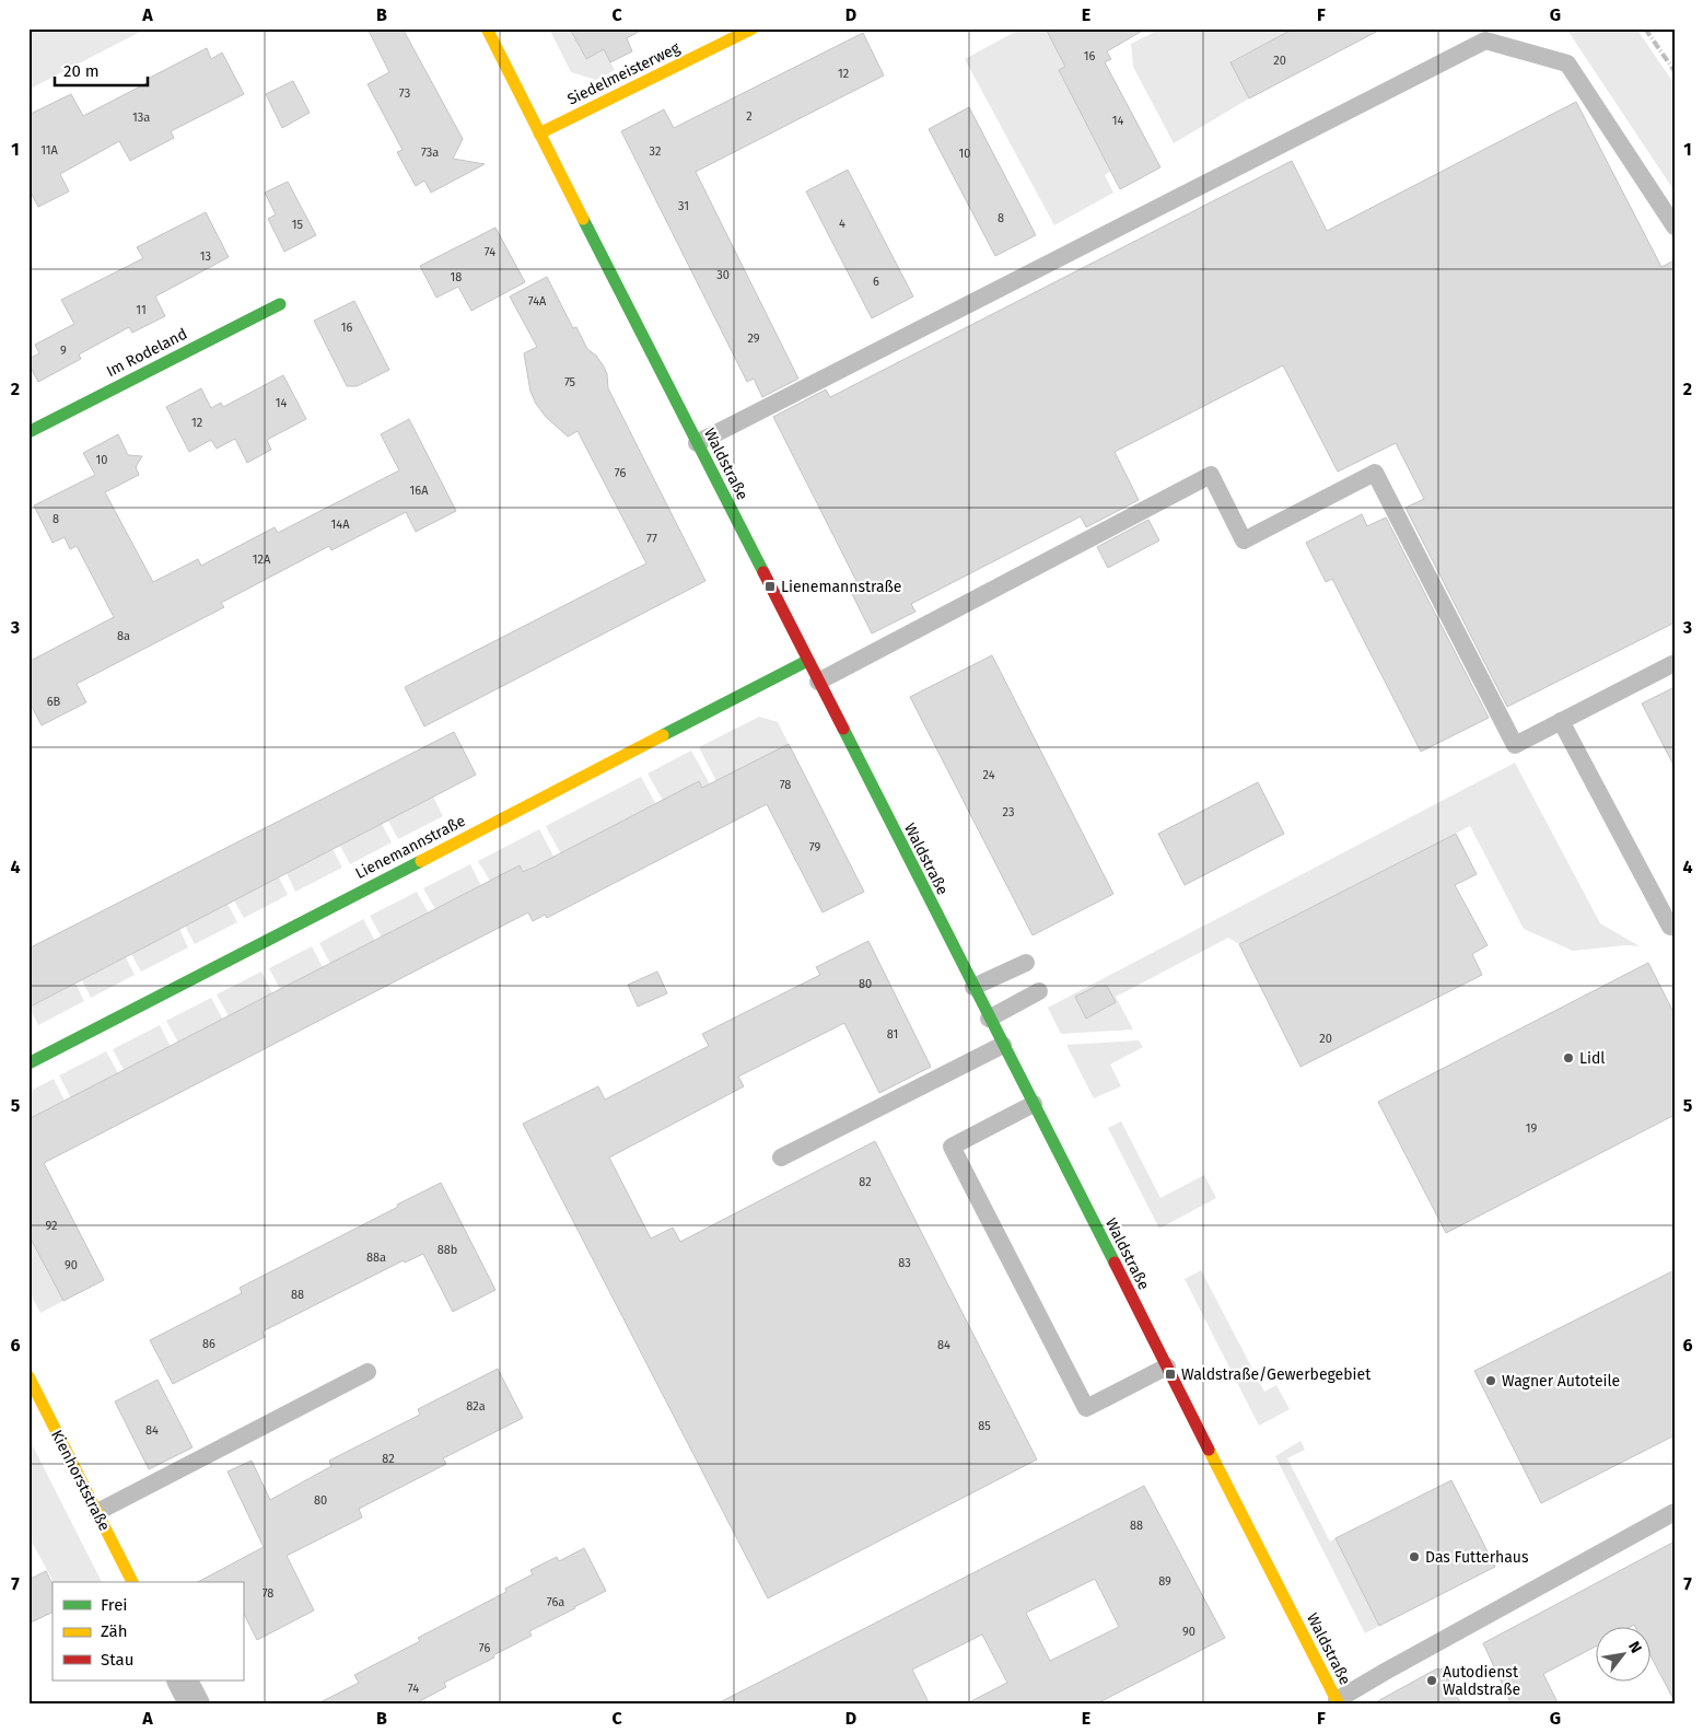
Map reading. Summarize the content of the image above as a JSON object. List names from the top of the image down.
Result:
{
  "streets": {
    "main road": [
      "Siedelmeisterweg",
      "Im Rodeland",
      "Waldstraße",
      "Lienemannstraße",
      "Kienhorststraße"
    ]
  },
  "crossings": [
    ["Siedelmeisterweg", "Waldstraße"],
    ["Waldstraße", "Lienemannstraße"]
  ],
  "places": {
    "transit": ["Lienemannstraße", "Waldstraße/Gewerbegebiet"],
    "other": [
      "Lidl",
      "Wagner Autoteile",
      "Das Futterhaus",
      "Autodienst Waldstraße"
    ]
  },
  "house_numbers": [
    "16",
    "20",
    "12",
    "73",
    "2",
    "13a",
    "14",
    "11A",
    "32",
    "73a",
    "10",
    "31",
    "8",
    "4",
    "15",
    "74",
    "13",
    "30",
    "18",
    "6",
    "74A",
    "11",
    "16",
    "29",
    "9",
    "75",
    "14",
    "12",
    "10",
    "76",
    "16A",
    "8",
    "14A",
    "77",
    "12A",
    "8a",
    "6B",
    "24",
    "78",
    "23",
    "79",
    "80",
    "81",
    "20",
    "19",
    "82",
    "92",
    "88b",
    "88a",
    "83",
    "90",
    "88",
    "86",
    "84",
    "82a",
    "85",
    "84",
    "82",
    "80",
    "88",
    "89",
    "78",
    "76a",
    "90",
    "76",
    "74"
  ],
  "legend": ["Frei", "Zäh", "Stau"],
  "scale_bar": "20 m",
  "north": "top right",
  "grid": {
    "columns": [
      "A",
      "B",
      "C",
      "D",
      "E",
      "F",
      "G"
    ],
    "rows": [
      "1",
      "2",
      "3",
      "4",
      "5",
      "6",
      "7"
    ]
  }
}
